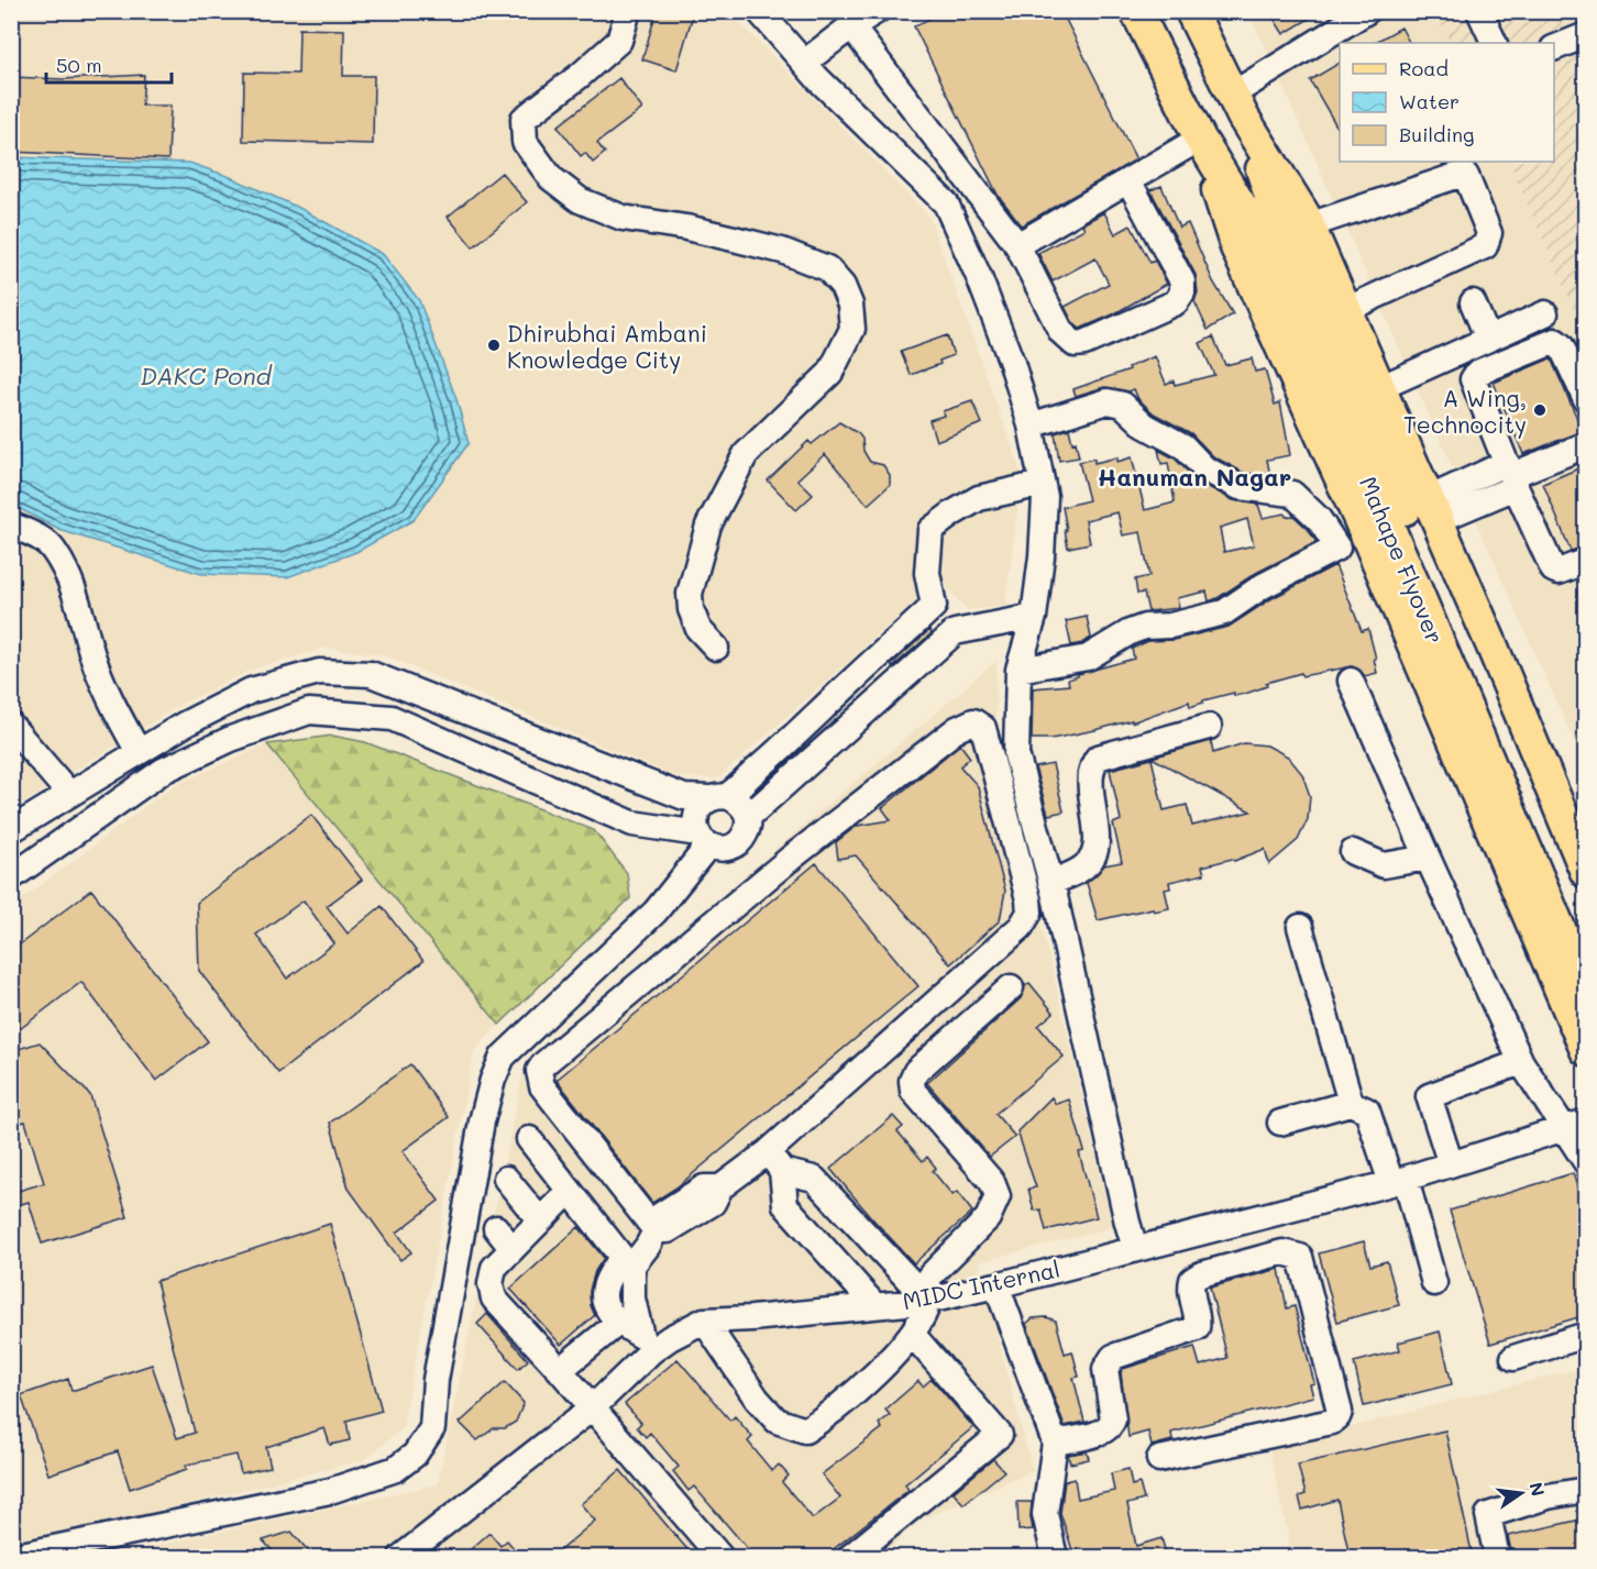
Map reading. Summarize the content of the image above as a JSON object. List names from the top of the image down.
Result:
{
  "streets": {
    "main road": ["Mahape Flyover"],
    "street": ["MIDC Internal"]
  },
  "districts": ["Hanuman Nagar"],
  "water": ["DAKC Pond"],
  "places": ["Dhirubhai Ambani Knowledge City", "A Wing, Technocity"],
  "legend": ["Road", "Water", "Building"],
  "scale_bar": "50 m",
  "north": "right"
}
